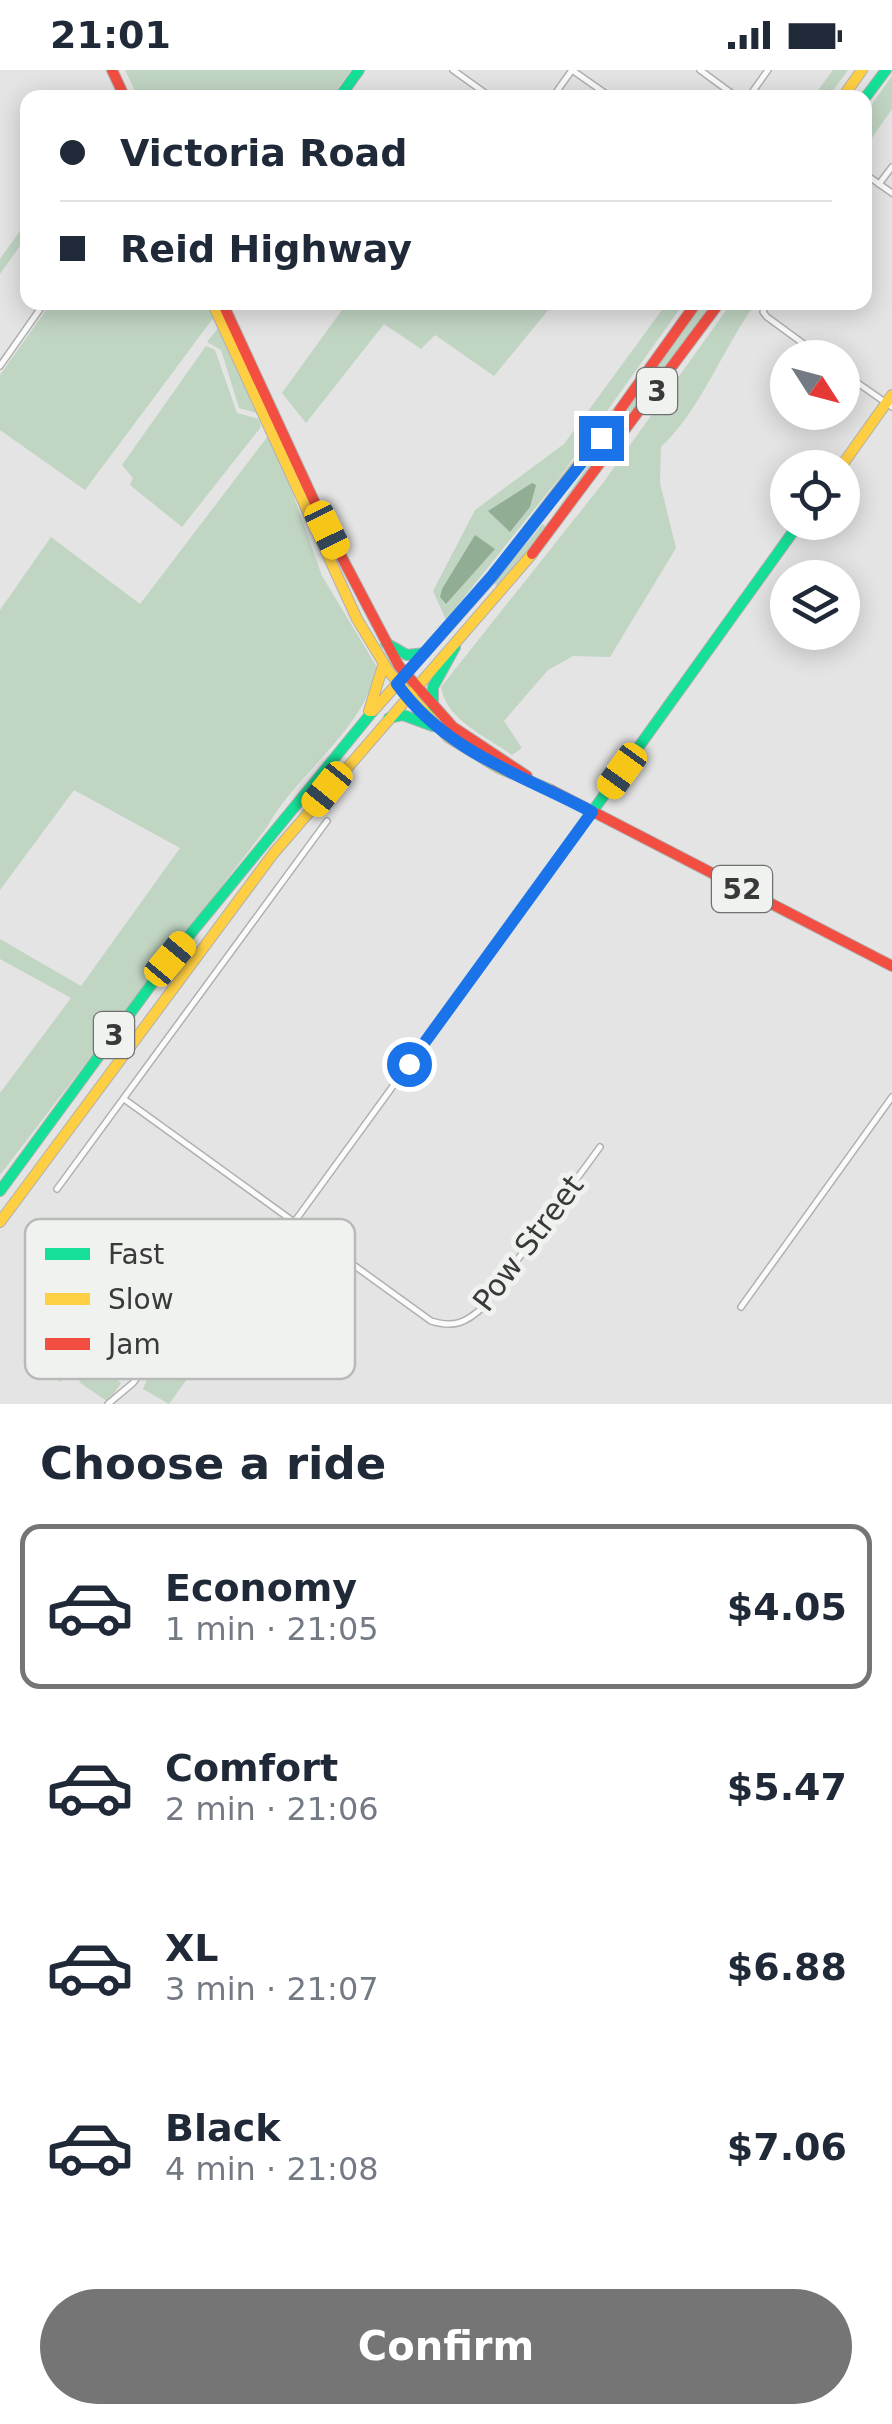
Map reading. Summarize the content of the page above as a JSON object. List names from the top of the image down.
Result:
{
  "streets": {
    "main road": ["3", "52"],
    "street": ["Pow Street"]
  },
  "crossings": [
    ["3", "52"]
  ],
  "legend": ["Fast", "Slow", "Jam"],
  "north": "bottom right",
  "page": {
    "status": "21:01",
    "banner": ["Victoria Road", "Reid Highway"],
    "heading": "Choose a ride",
    "list": [
      {
        "name": "Economy",
        "note": "1 min · 21:05",
        "value": "$4.05"
      },
      {
        "name": "Comfort",
        "note": "2 min · 21:06",
        "value": "$5.47"
      },
      {
        "name": "XL",
        "note": "3 min · 21:07",
        "value": "$6.88"
      },
      {
        "name": "Black",
        "note": "4 min · 21:08",
        "value": "$7.06"
      }
    ],
    "buttons": "Confirm"
  }
}
